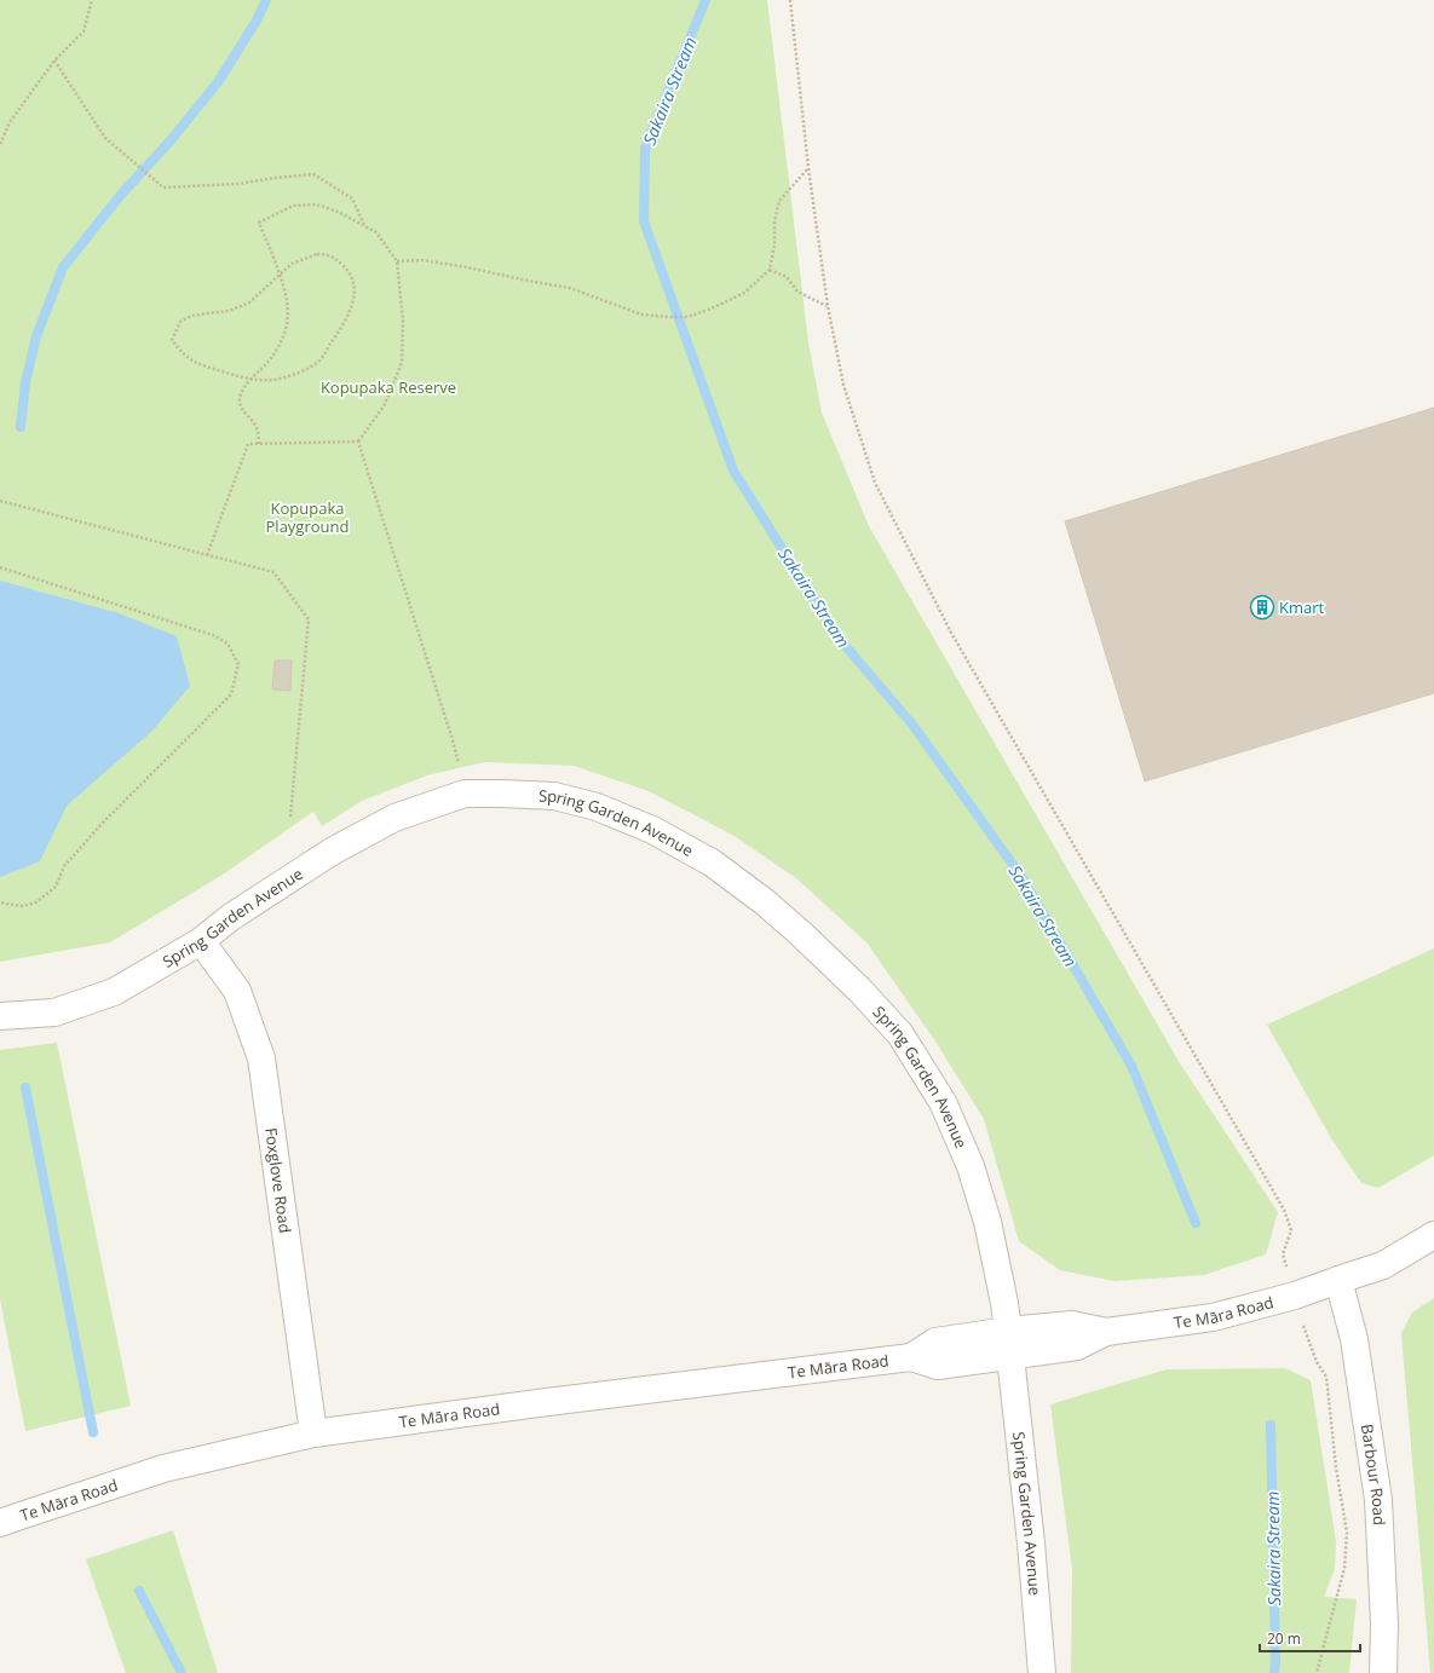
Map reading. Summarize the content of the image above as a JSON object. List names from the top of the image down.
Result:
{
  "streets": {
    "street": [
      "Spring Garden Avenue",
      "Foxglove Road",
      "Te Māra Road",
      "Barbour Road"
    ]
  },
  "crossings": [
    ["Spring Garden Avenue", "Foxglove Road"],
    ["Spring Garden Avenue", "Te Māra Road"],
    ["Foxglove Road", "Te Māra Road"],
    ["Te Māra Road", "Barbour Road"]
  ],
  "water": ["Sakaira Stream"],
  "parks": ["Kopupaka Reserve", "Kopupaka Playground"],
  "places": {
    "building": ["Kmart"]
  },
  "scale_bar": "20 m"
}
